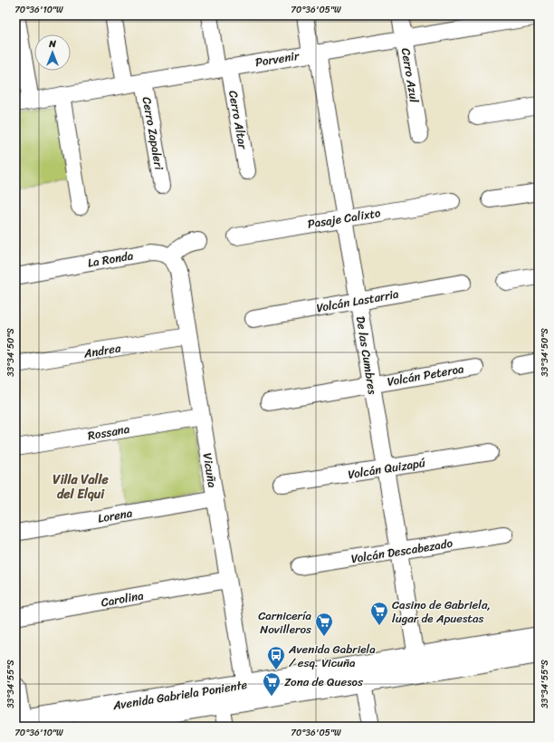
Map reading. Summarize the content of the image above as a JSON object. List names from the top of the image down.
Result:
{
  "streets": {
    "main road": ["Avenida Gabriela Poniente"],
    "street": [
      "Porvenir",
      "Cerro Azul",
      "Cerro Altar",
      "Cerro Zapaleri",
      "Pasaje Calixto",
      "La Ronda",
      "Volcán Lastarria",
      "Andrea",
      "De las Cumbres",
      "Volcán Peteroa",
      "Rossana",
      "Volcán Quizapú",
      "Vicuña",
      "Lorena",
      "Volcán Descabezado",
      "Carolina"
    ]
  },
  "crossings": [
    ["Porvenir", "Cerro Azul"],
    ["Porvenir", "Cerro Altar"],
    ["Porvenir", "Cerro Zapaleri"],
    ["Porvenir", "De las Cumbres"],
    ["Pasaje Calixto", "De las Cumbres"],
    ["La Ronda", "Vicuña"],
    ["Volcán Lastarria", "De las Cumbres"],
    ["Andrea", "Vicuña"],
    ["De las Cumbres", "Volcán Peteroa"],
    ["De las Cumbres", "Volcán Quizapú"],
    ["De las Cumbres", "Volcán Descabezado"],
    ["De las Cumbres", "Avenida Gabriela Poniente"],
    ["Rossana", "Vicuña"],
    ["Vicuña", "Lorena"],
    ["Vicuña", "Carolina"],
    ["Vicuña", "Avenida Gabriela Poniente"]
  ],
  "districts": ["Villa Valle del Elqui"],
  "places": {
    "supermarket": ["Casino de Gabriela, lugar de Apuestas", "Carnicería Novilleros", "Zona de Quesos"],
    "bus stop": ["Avenida Gabriela / esq. Vicuña"]
  },
  "north": "top",
  "coordinates": [
    "70°36'10\"W",
    "70°36'05\"W",
    "33°34'50\"S",
    "33°34'55\"S"
  ]
}
